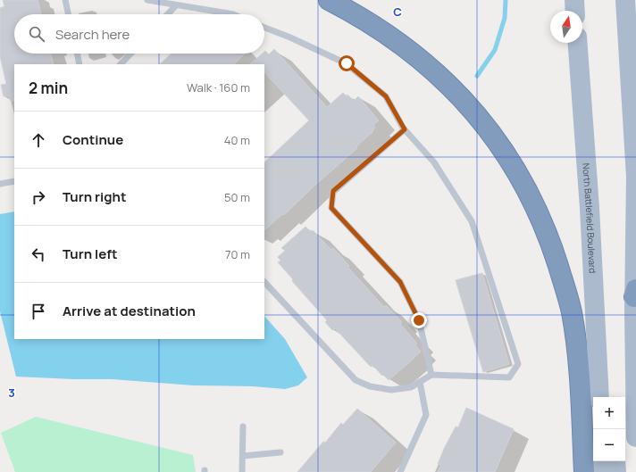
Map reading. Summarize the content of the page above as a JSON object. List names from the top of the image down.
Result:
{
  "streets": {
    "main road": ["North Battlefield Boulevard"]
  },
  "north": "top",
  "page": {
    "search": "Search here",
    "heading": ["2 min", "Walk · 160 m"],
    "list": [
      ["Continue", "40 m"],
      ["Turn right", "50 m"],
      ["Turn left", "70 m"],
      "Arrive at destination"
    ],
    "map_buttons": ["+", "−"]
  },
  "grid": {
    "columns": ["C"],
    "rows": ["3"]
  }
}
